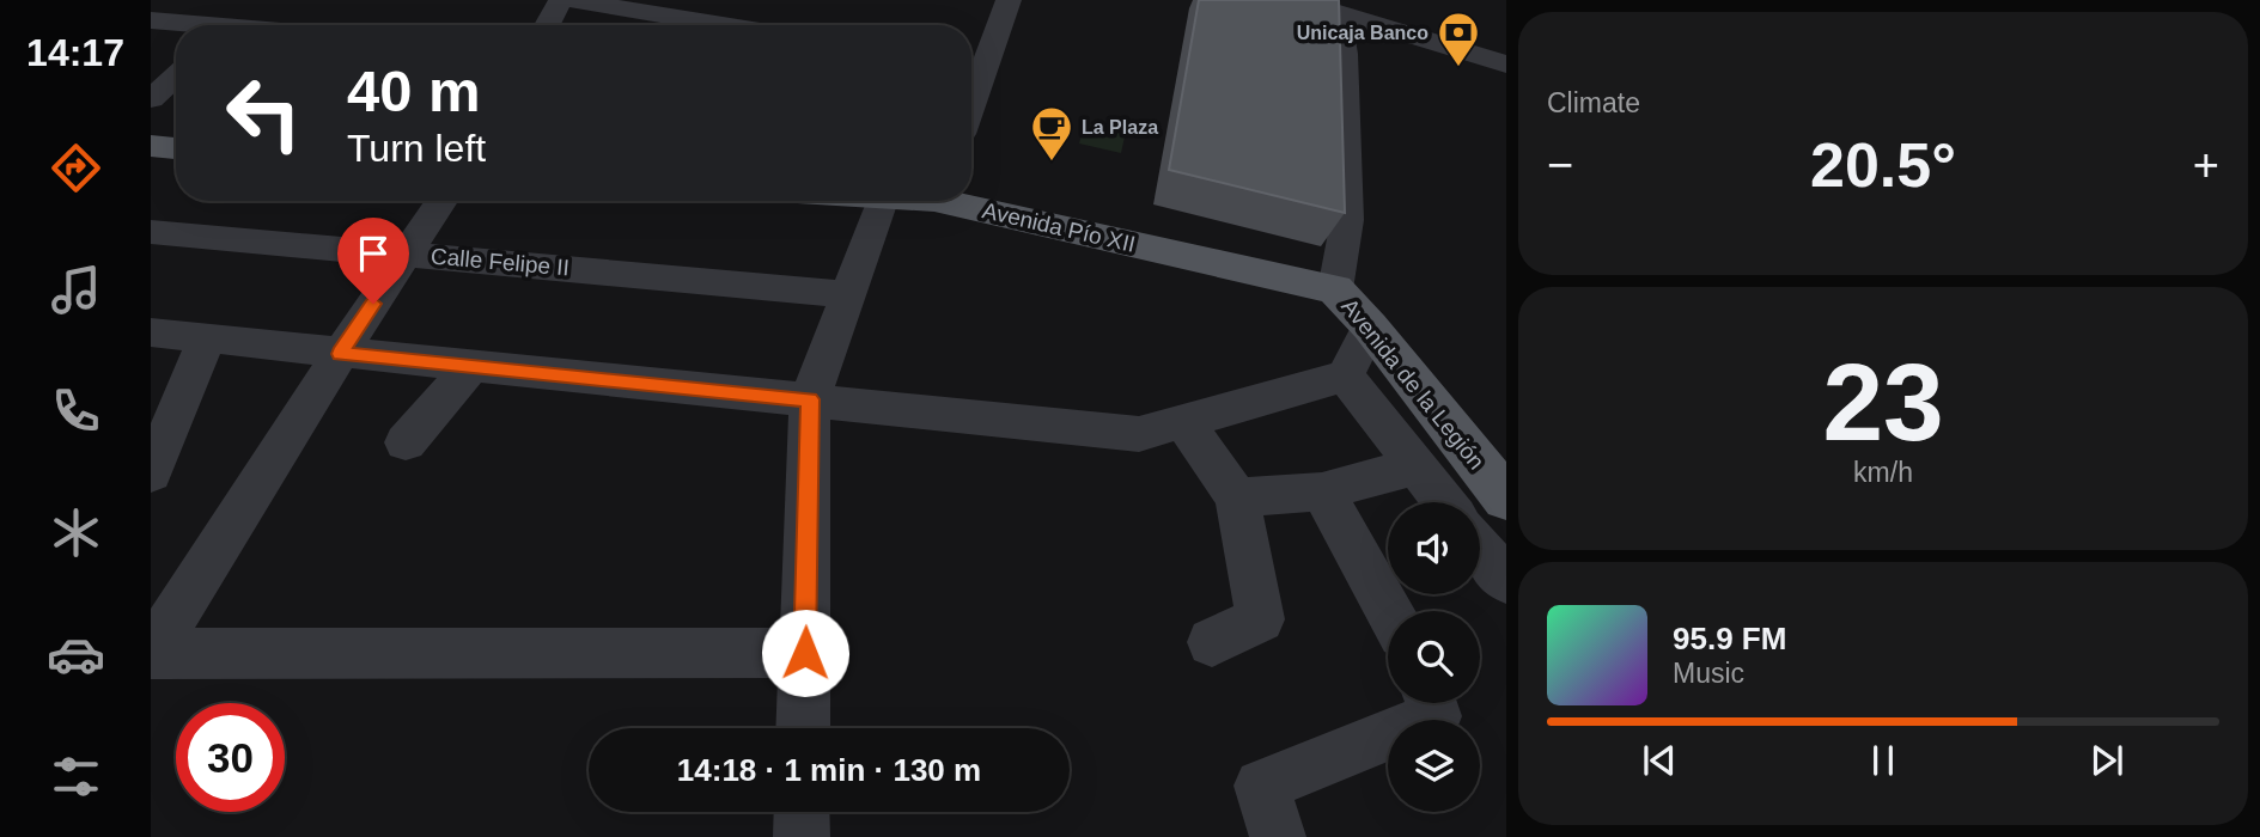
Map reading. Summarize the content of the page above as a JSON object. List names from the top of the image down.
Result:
{
  "streets": {
    "main road": ["Avenida Pío XII", "Avenida de la Legión"],
    "street": ["Calle Felipe II"]
  },
  "crossings": [
    ["Avenida Pío XII", "Avenida de la Legión"]
  ],
  "places": {
    "bank": ["Unicaja Banco"],
    "cafe": ["La Plaza"]
  },
  "page": {
    "tabs": "14:17",
    "tile": [
      "Climate",
      ["23", "km/h"]
    ],
    "turn": ["40 m", "Turn left"],
    "heat": ["−", "20.5°", "+"],
    "song": ["95.9 FM", "Music"],
    "limit": "30",
    "trip": "14:18 · 1 min · 130 m"
  }
}
